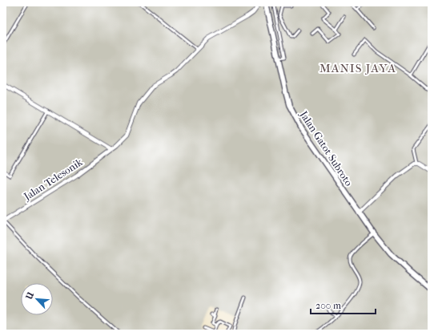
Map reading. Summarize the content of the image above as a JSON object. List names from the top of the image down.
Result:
{
  "streets": {
    "highway": ["Jalan Gatot Subroto"],
    "street": ["Jalan Telesonik"]
  },
  "districts": ["MANIS JAYA"],
  "scale_bar": "200 m",
  "north": "top left"
}
